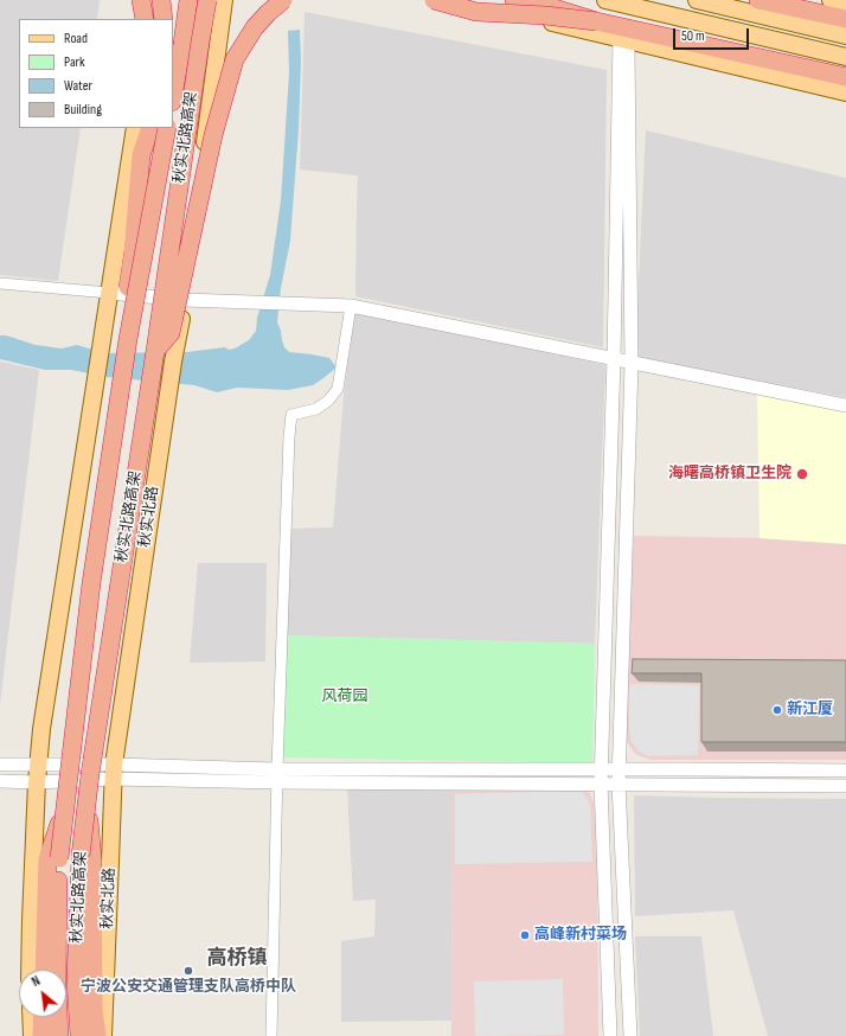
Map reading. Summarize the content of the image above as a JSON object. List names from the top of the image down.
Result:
{
  "streets": {
    "highway": ["秋实北路高架"],
    "main road": ["秋实北路"]
  },
  "districts": ["高桥镇"],
  "parks": ["风荷园"],
  "places": [
    "海曙高桥镇卫生院",
    "新江厦",
    "高峰新村菜场",
    "宁波公安交通管理支队高桥中队"
  ],
  "legend": [
    "Road",
    "Park",
    "Water",
    "Building"
  ],
  "scale_bar": "50 m",
  "north": "top left"
}
